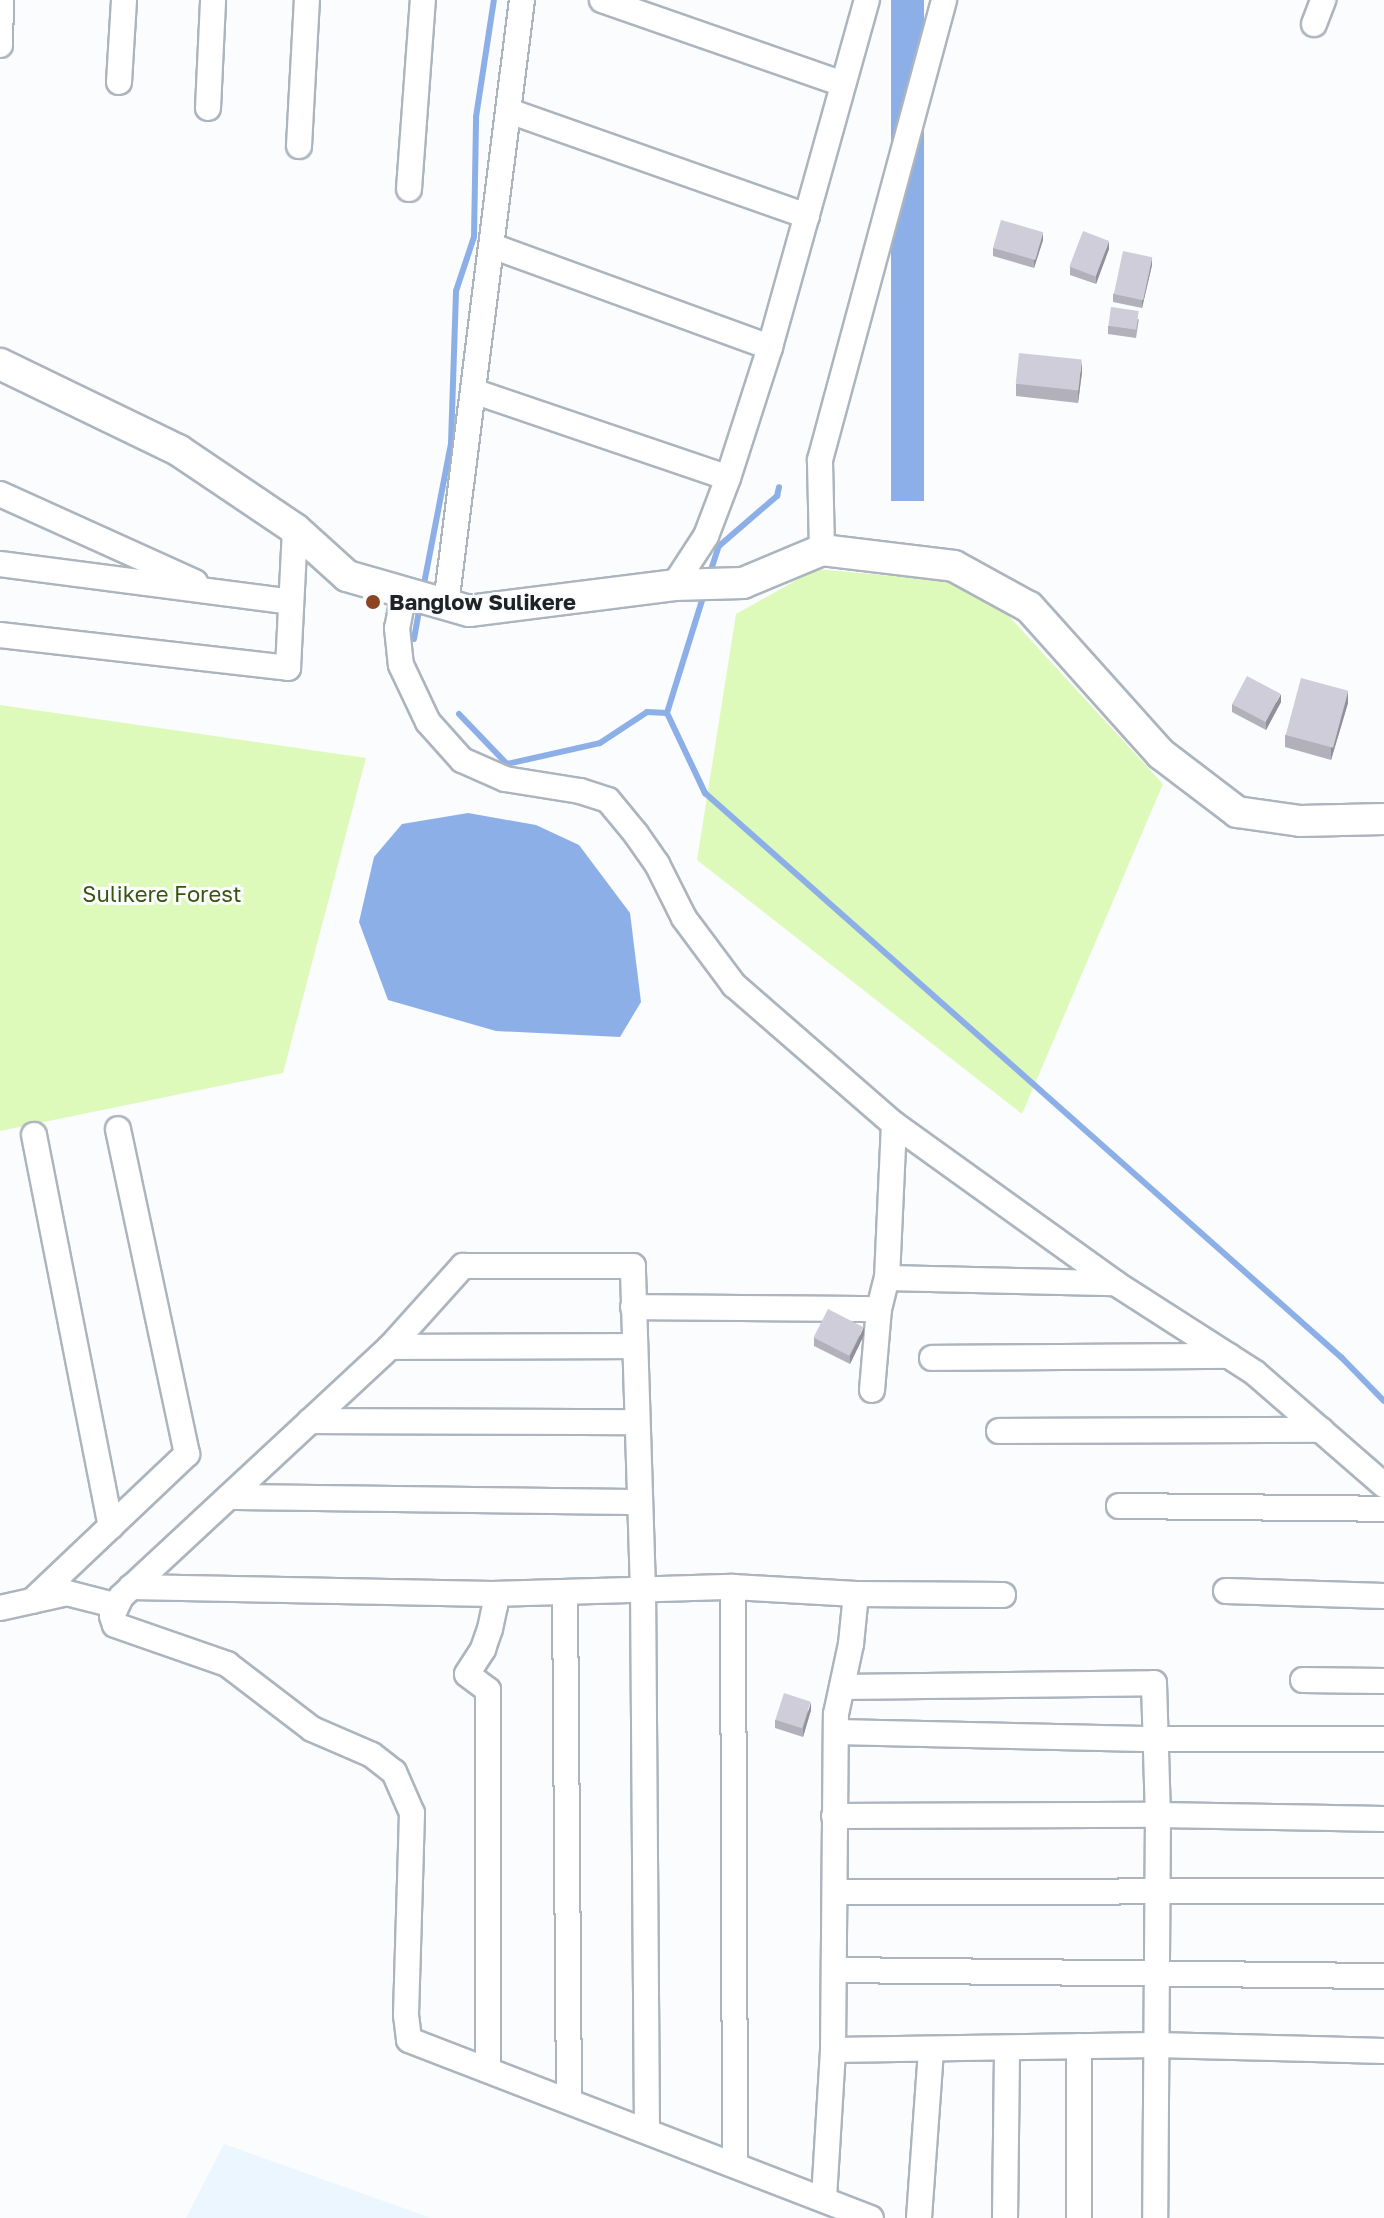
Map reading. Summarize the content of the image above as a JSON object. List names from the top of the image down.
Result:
{
  "parks": ["Sulikere Forest"],
  "places": ["Banglow Sulikere"]
}
